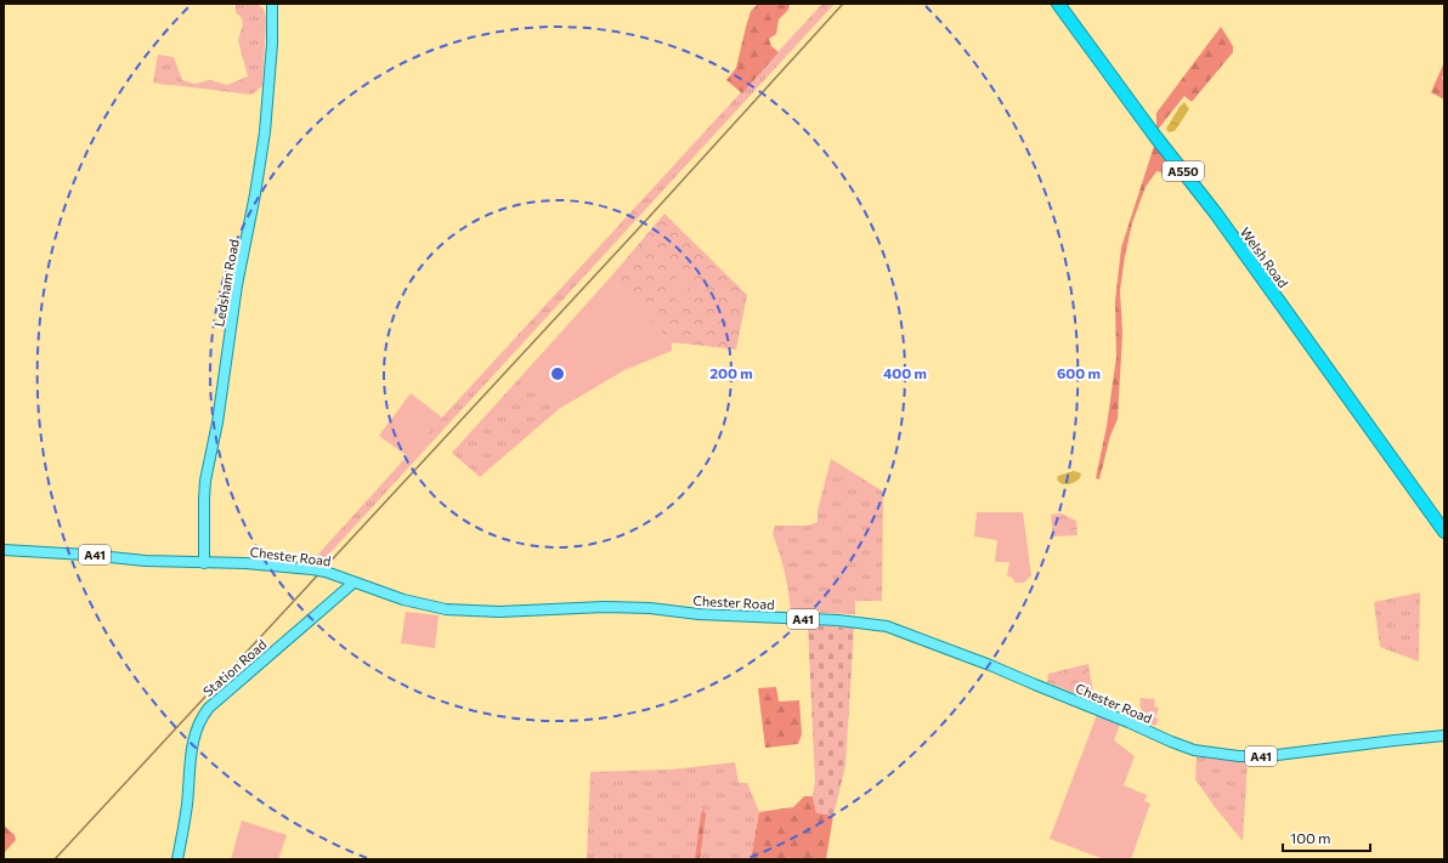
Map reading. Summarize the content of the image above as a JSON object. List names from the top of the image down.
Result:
{
  "streets": {
    "highway": ["A550", "Welsh Road"],
    "main road": [
      "Ledsham Road",
      "A41",
      "Chester Road",
      "Station Road"
    ]
  },
  "crossings": [
    ["Ledsham Road", "Chester Road"],
    ["Chester Road", "Station Road"]
  ],
  "scale_bar": "100 m",
  "rings": ["200 m", "400 m", "600 m"]
}
